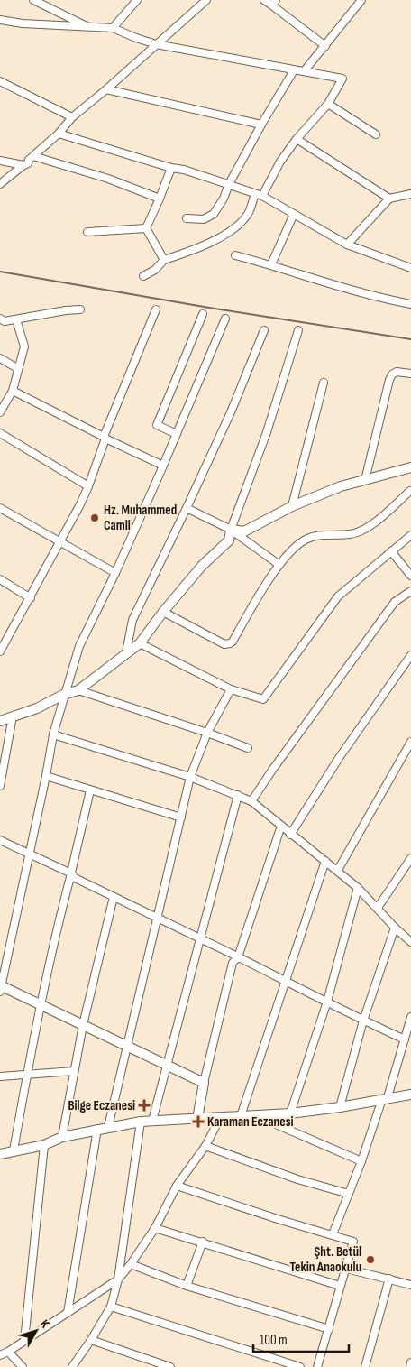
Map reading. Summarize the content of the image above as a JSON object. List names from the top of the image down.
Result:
{
  "places": {
    "other": ["Hz. Muhammed Camii", "Şht. Betül Tekin Anaokulu"],
    "health": ["Bilge Eczanesi", "Karaman Eczanesi"]
  },
  "scale_bar": "100 m",
  "north": "top right"
}
